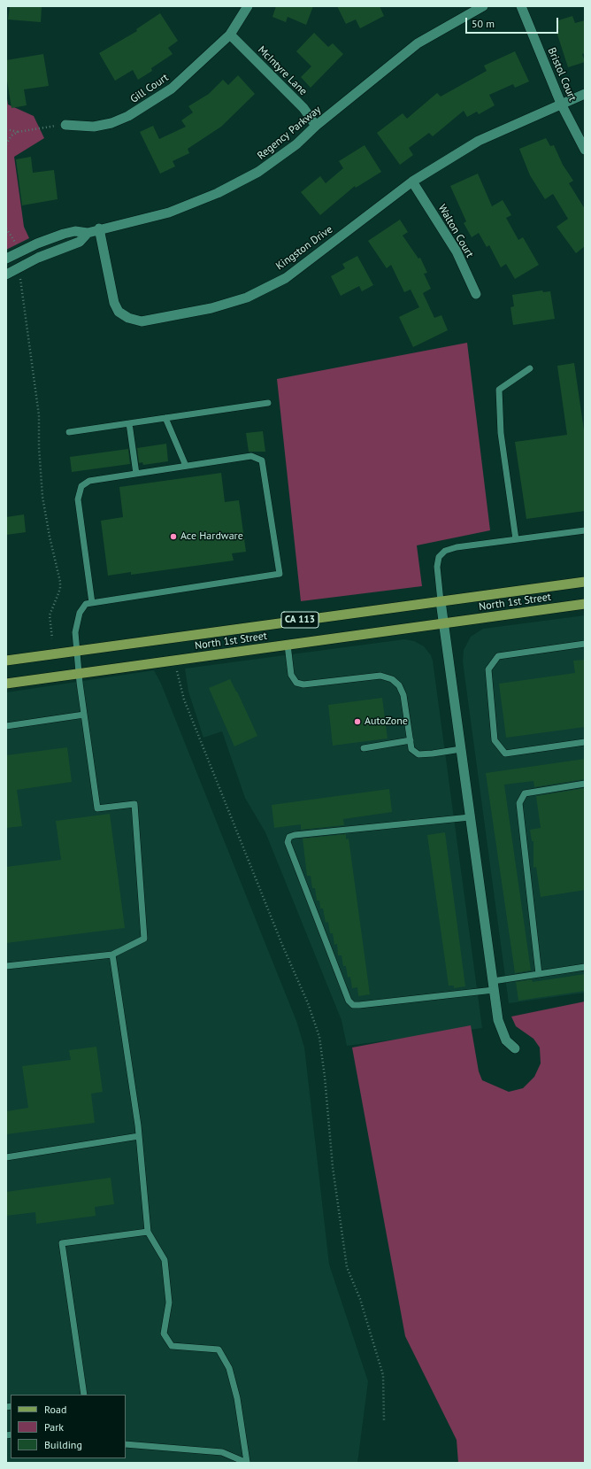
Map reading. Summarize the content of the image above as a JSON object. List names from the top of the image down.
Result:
{
  "streets": {
    "main road": ["North 1st Street", "CA 113"],
    "street": [
      "McIntyre Lane",
      "Bristol Court",
      "Gill Court",
      "Regency Parkway",
      "Walton Court",
      "Kingston Drive"
    ]
  },
  "crossings": [
    ["McIntyre Lane", "Gill Court"],
    ["McIntyre Lane", "Regency Parkway"],
    ["Bristol Court", "Kingston Drive"],
    ["Regency Parkway", "Kingston Drive"],
    ["Walton Court", "Kingston Drive"]
  ],
  "places": ["Ace Hardware", "AutoZone"],
  "legend": ["Road", "Park", "Building"],
  "scale_bar": "50 m"
}
